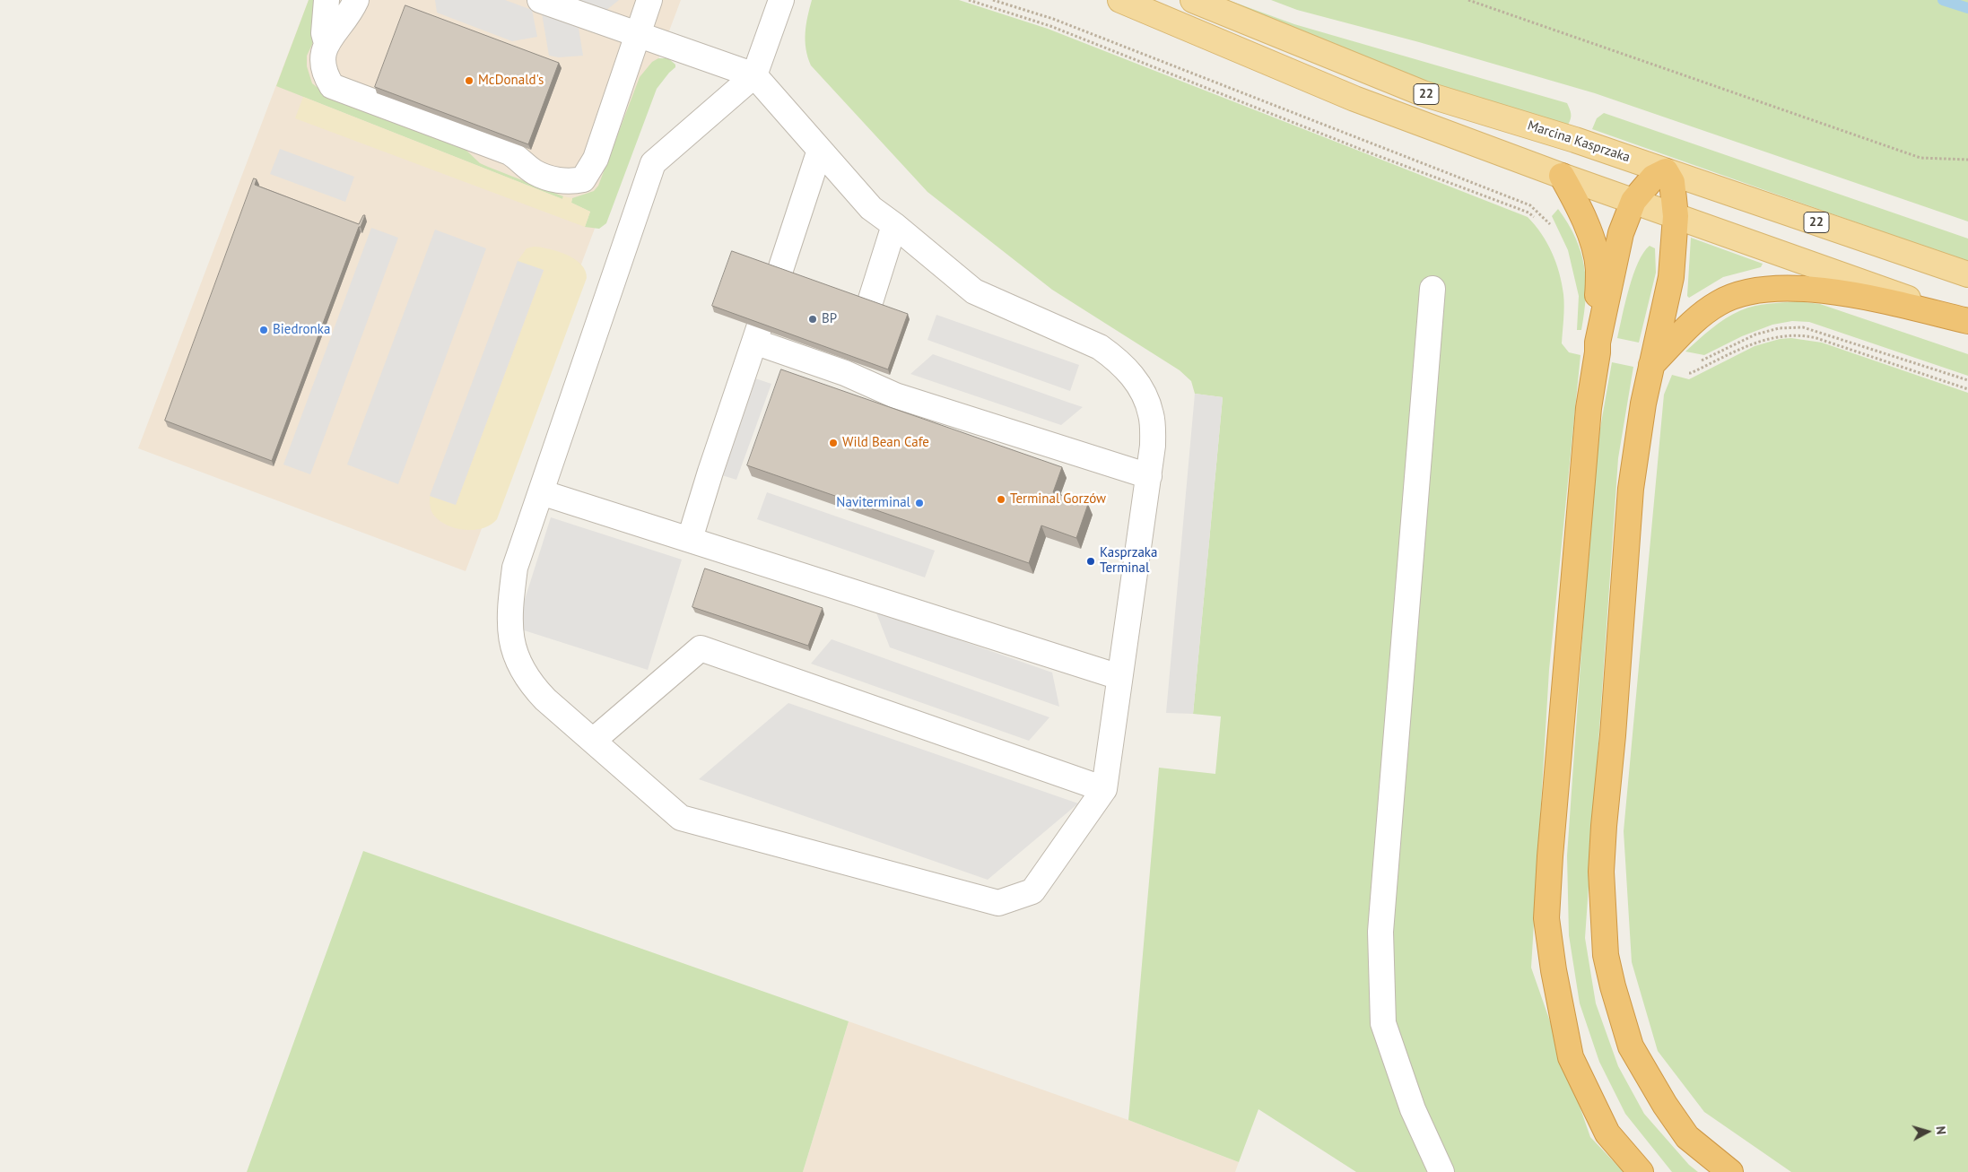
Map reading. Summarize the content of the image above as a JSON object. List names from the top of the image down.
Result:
{
  "streets": {
    "main road": ["22", "Marcina Kasprzaka"]
  },
  "places": [
    "McDonald's",
    "BP",
    "Biedronka",
    "Wild Bean Cafe",
    "Terminal Gorzów",
    "Naviterminal",
    "Kasprzaka Terminal"
  ],
  "north": "right"
}
